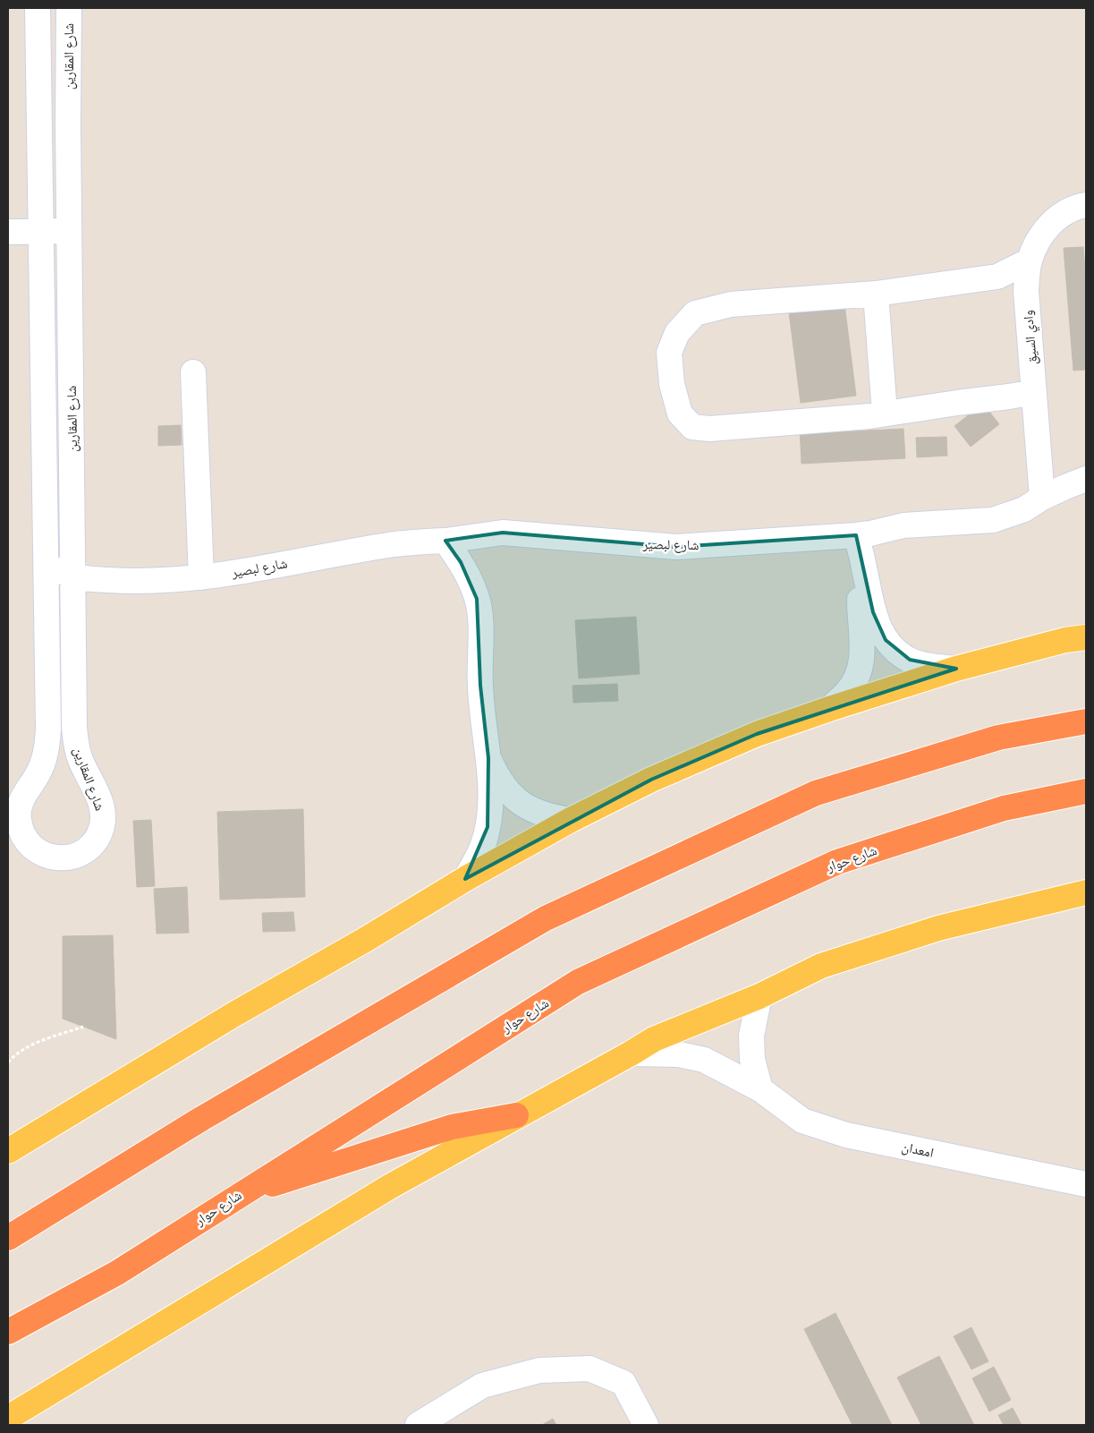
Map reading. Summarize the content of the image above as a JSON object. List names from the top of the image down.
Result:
{
  "streets": {
    "highway": ["شارع حوار"],
    "street": [
      "شارع المقارين",
      "وادي السيق",
      "شارع لبصير",
      "امعدان"
    ]
  },
  "crossings": [
    ["شارع المقارين", "شارع لبصير"],
    ["وادي السيق", "شارع لبصير"]
  ]
}
